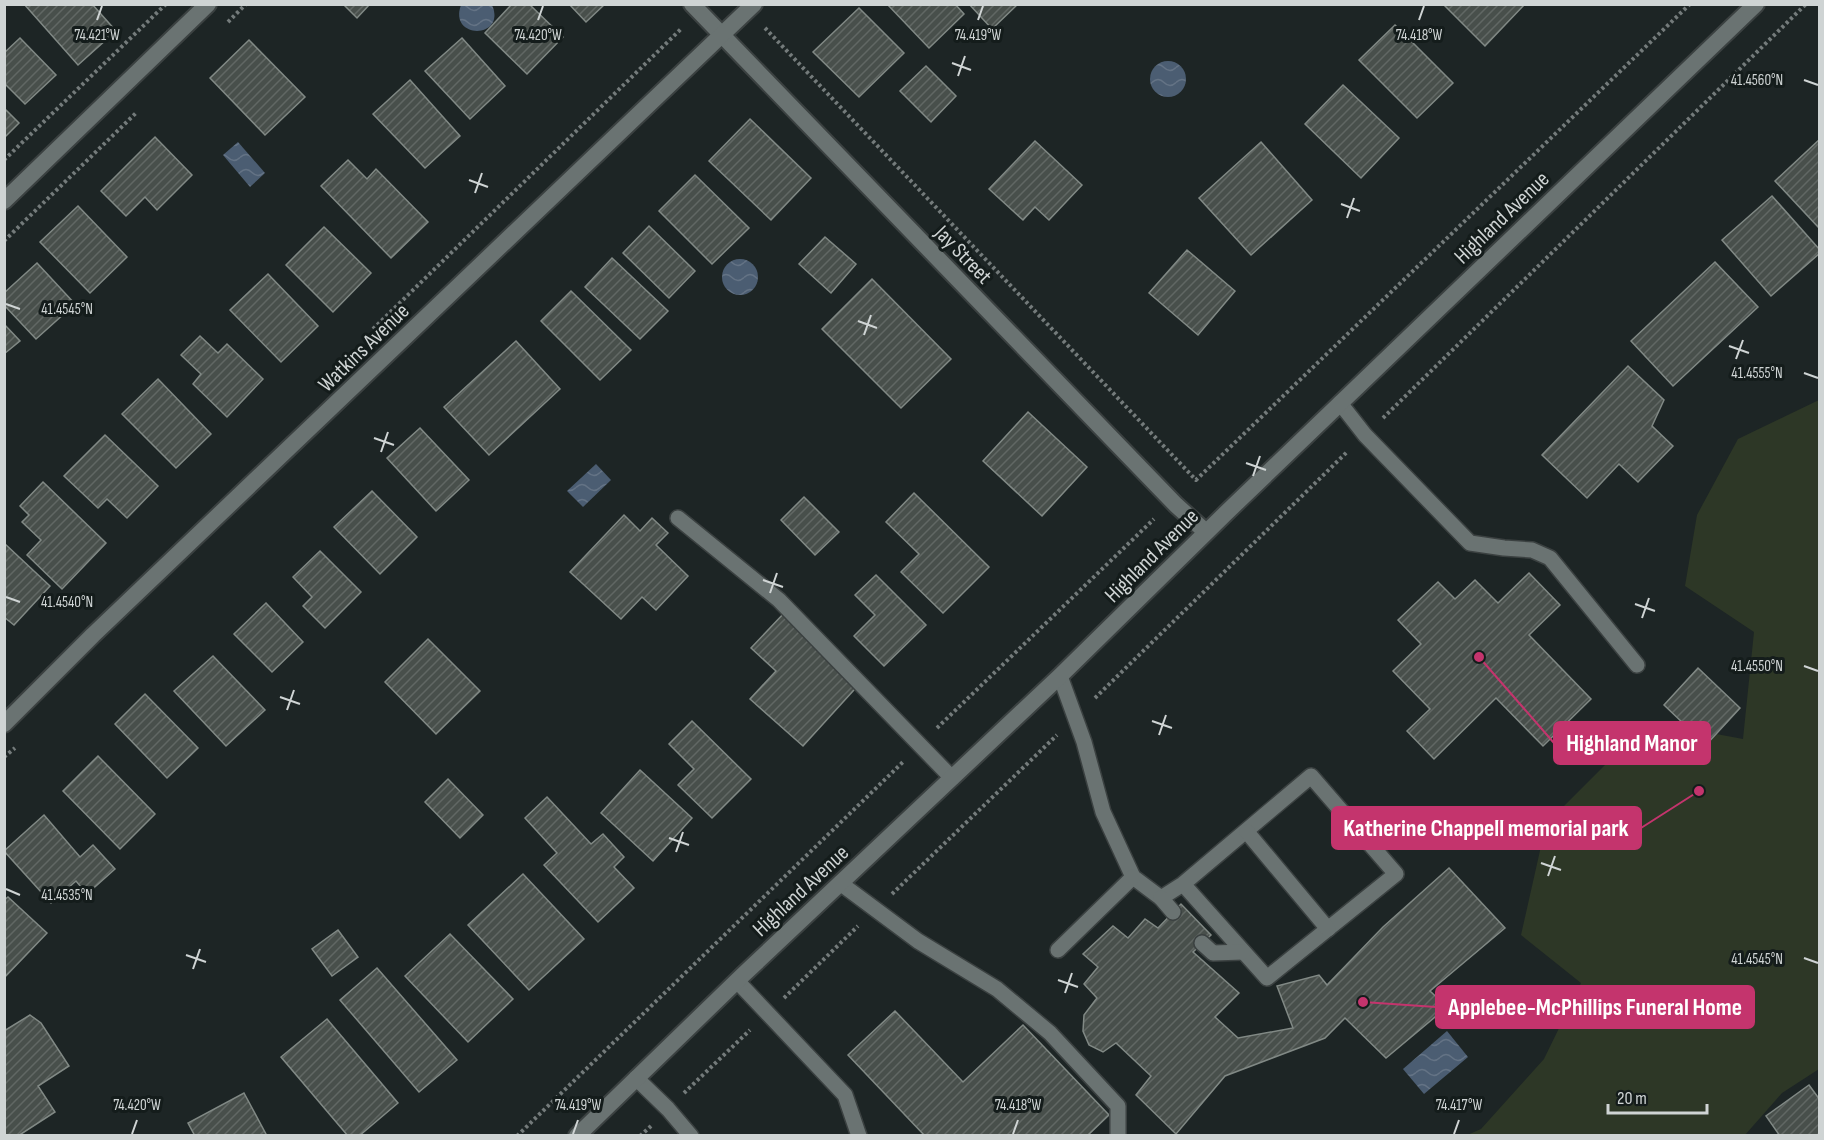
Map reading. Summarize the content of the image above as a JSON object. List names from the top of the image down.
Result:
{
  "streets": {
    "street": ["Highland Avenue", "Jay Street", "Watkins Avenue"]
  },
  "crossings": [
    ["Highland Avenue", "Jay Street"],
    ["Jay Street", "Watkins Avenue"]
  ],
  "places": ["Highland Manor", "Katherine Chappell memorial park", "Applebee-McPhillips Funeral Home"],
  "scale_bar": "20 m",
  "coordinates": [
    "74.421°W",
    "74.420°W",
    "74.419°W",
    "74.418°W",
    "41.4560°N",
    "41.4545°N",
    "41.4555°N",
    "41.4540°N",
    "41.4550°N",
    "41.4535°N",
    "74.417°W"
  ]
}
